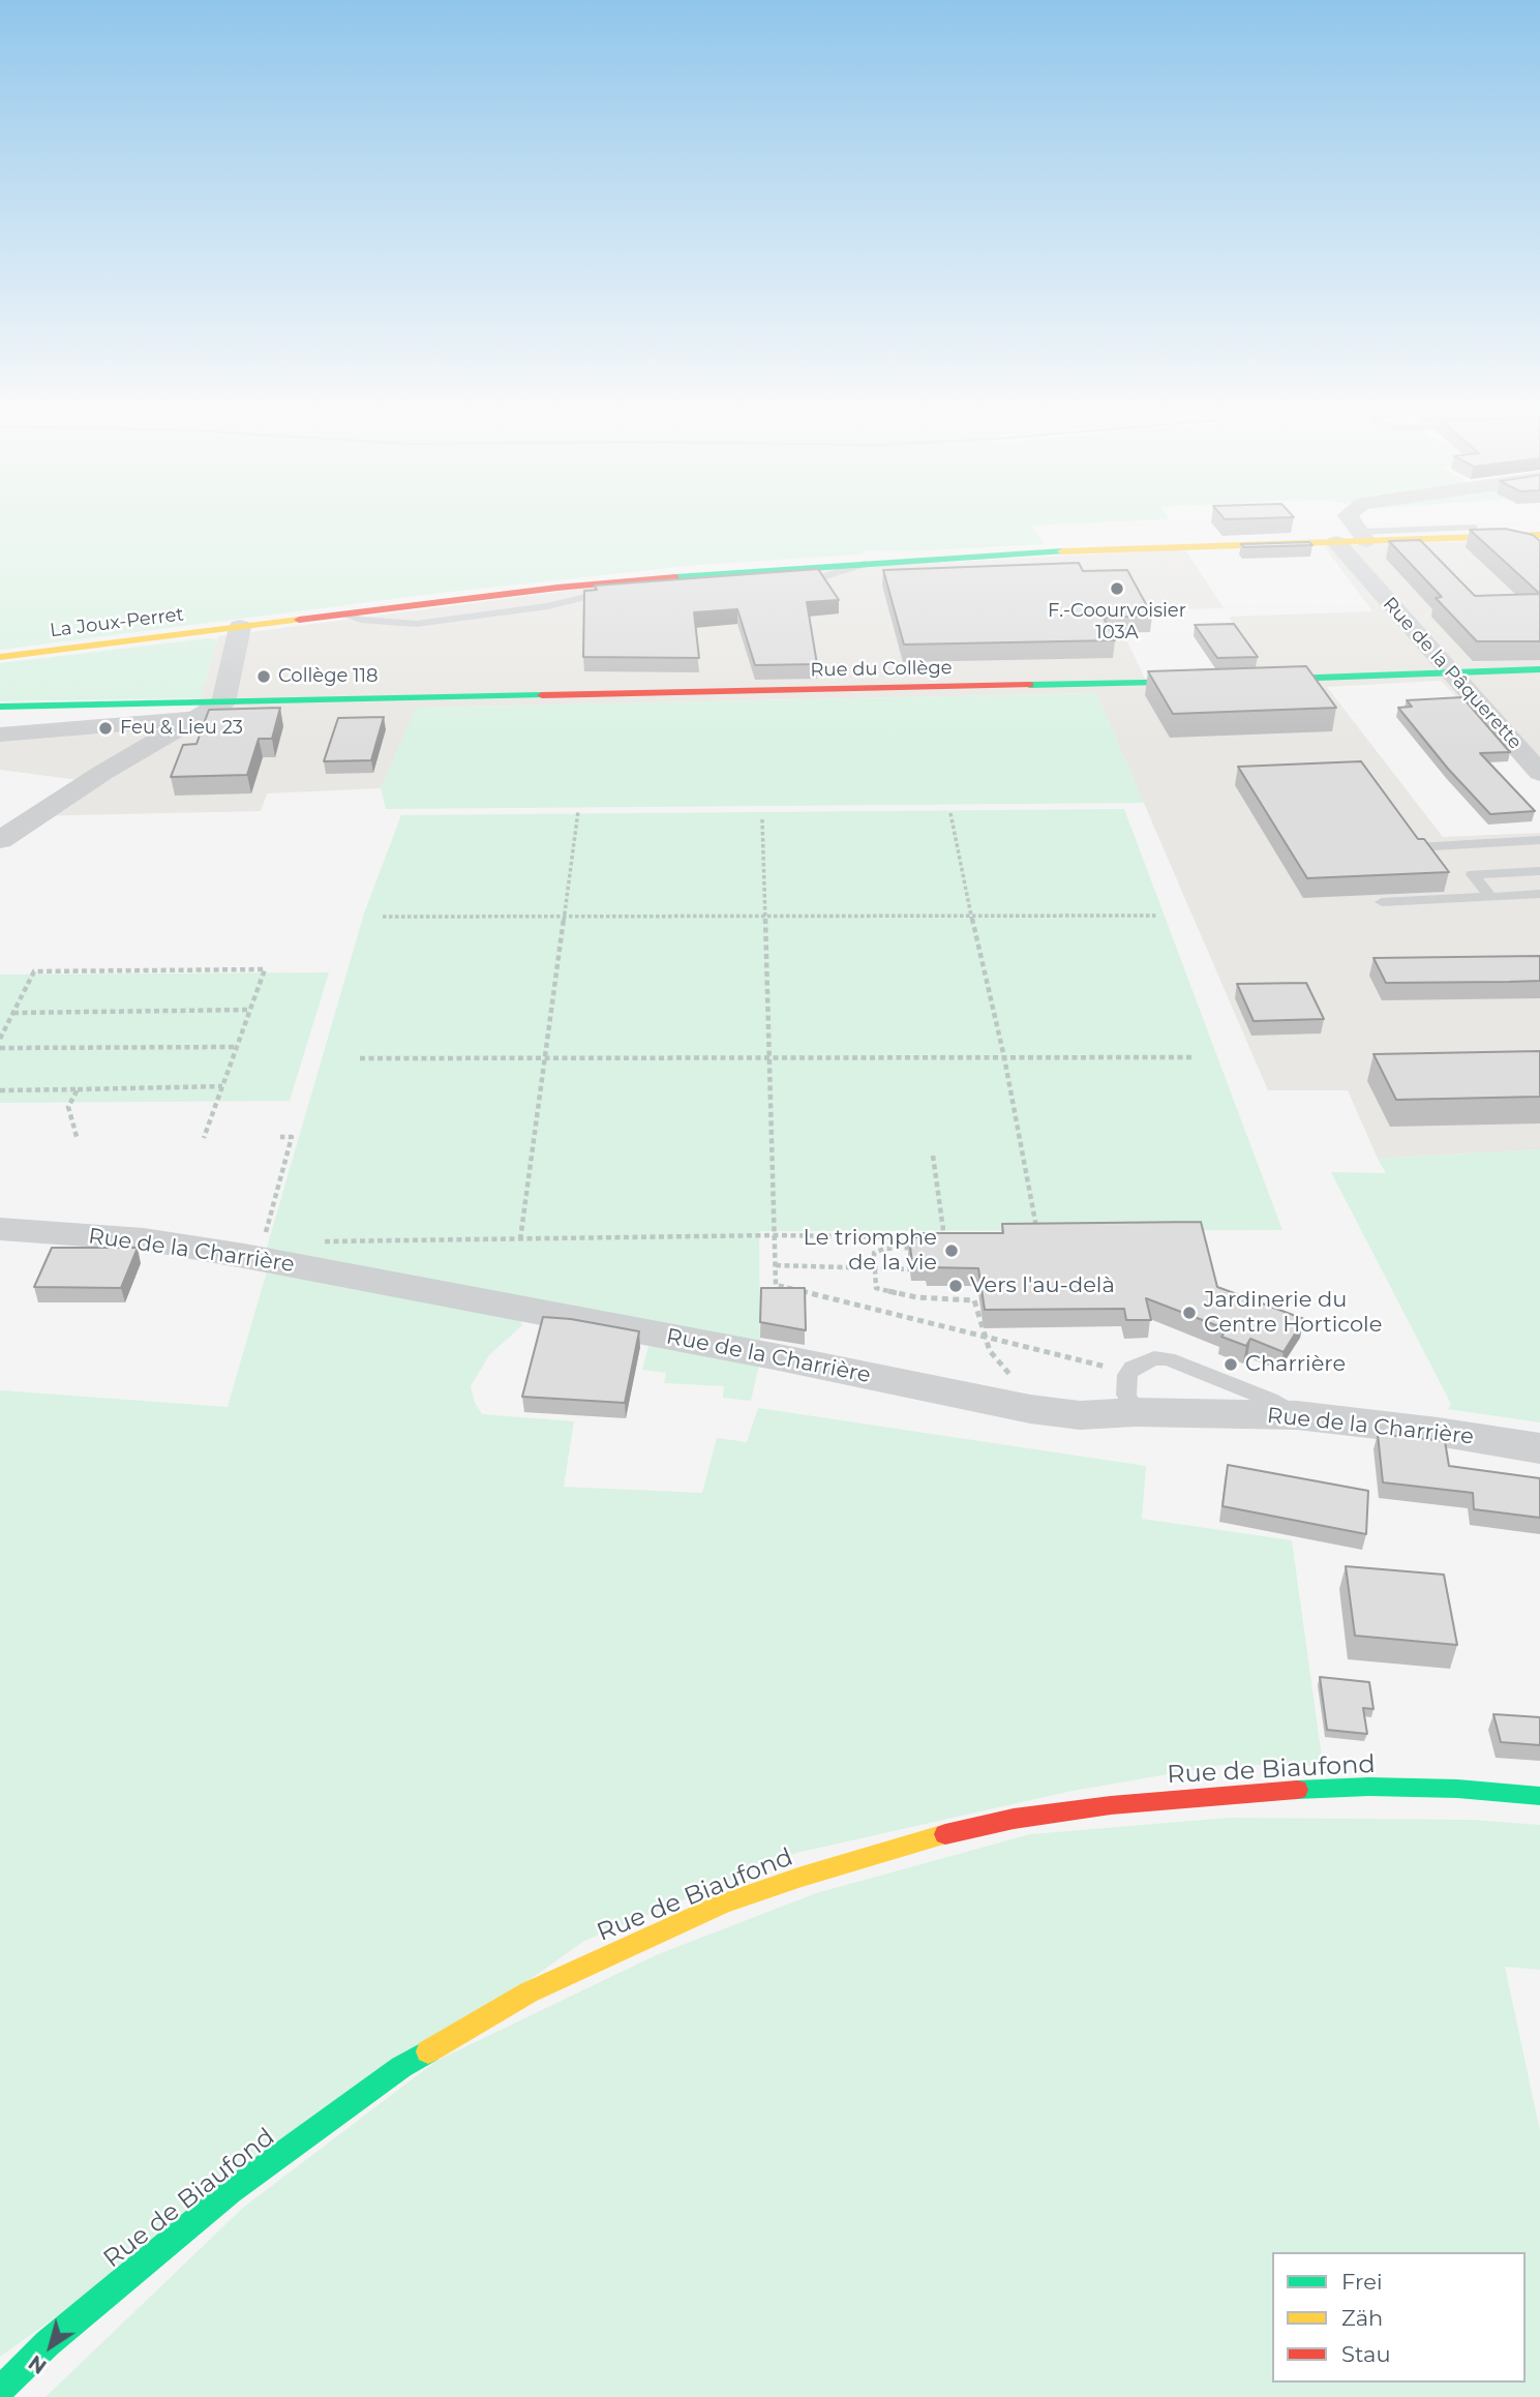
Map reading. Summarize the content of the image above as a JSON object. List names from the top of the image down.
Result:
{
  "streets": {
    "main road": ["La Joux-Perret", "Rue du Collège", "Rue de Biaufond"],
    "street": ["Rue de la Pâquerette", "Rue de la Charrière"]
  },
  "crossings": [
    ["La Joux-Perret", "Rue de la Pâquerette"]
  ],
  "places": [
    "F.-Coourvoisier 103A",
    "Collège 118",
    "Feu & Lieu 23",
    "Le triomphe de la vie",
    "Vers l'au-delà",
    "Jardinerie du Centre Horticole",
    "Charrière"
  ],
  "legend": ["Frei", "Zäh", "Stau"],
  "north": "bottom left"
}
